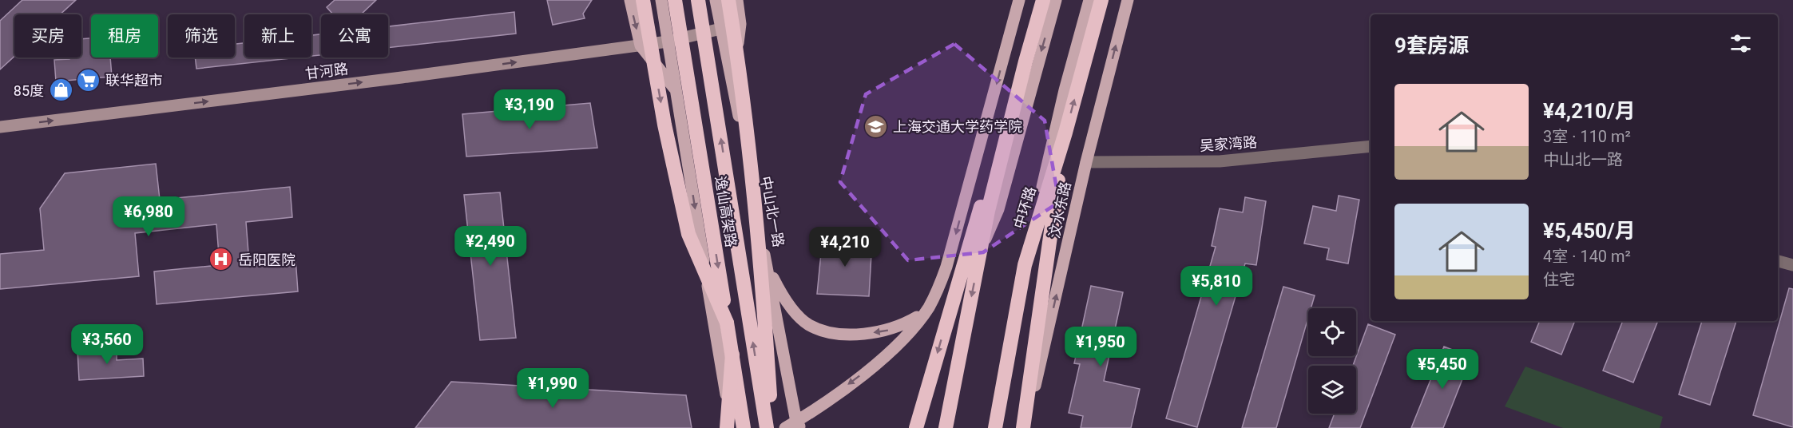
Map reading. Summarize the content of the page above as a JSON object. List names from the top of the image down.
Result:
{
  "streets": {
    "highway": ["中环路", "逸仙高架路"],
    "main road": ["汶水东路", "中山北一路"],
    "street": ["甘河路", "吴家湾路"]
  },
  "crossings": [
    ["甘河路", "中山北一路"],
    ["吴家湾路", "汶水东路"],
    ["中环路", "汶水东路"]
  ],
  "one_way": ["甘河路"],
  "places": {
    "supermarket": ["联华超市"],
    "shop": ["85度"],
    "school or university": ["上海交通大学药学院"],
    "hospital": ["岳阳医院"]
  },
  "page": {
    "chip": [
      "买房",
      "租房",
      "筛选",
      "新上",
      "公寓"
    ],
    "heading": "9套房源",
    "list": [
      {
        "name": "¥4,210/月",
        "note": "3室 · 110 m² · 中山北一路"
      },
      {
        "name": "¥5,450/月",
        "note": "4室 · 140 m² · 住宅"
      }
    ],
    "price": [
      "¥3,190",
      "¥6,980",
      "¥2,490",
      "¥4,210",
      "¥5,810",
      "¥3,560",
      "¥1,950",
      "¥5,450",
      "¥1,990"
    ]
  }
}
